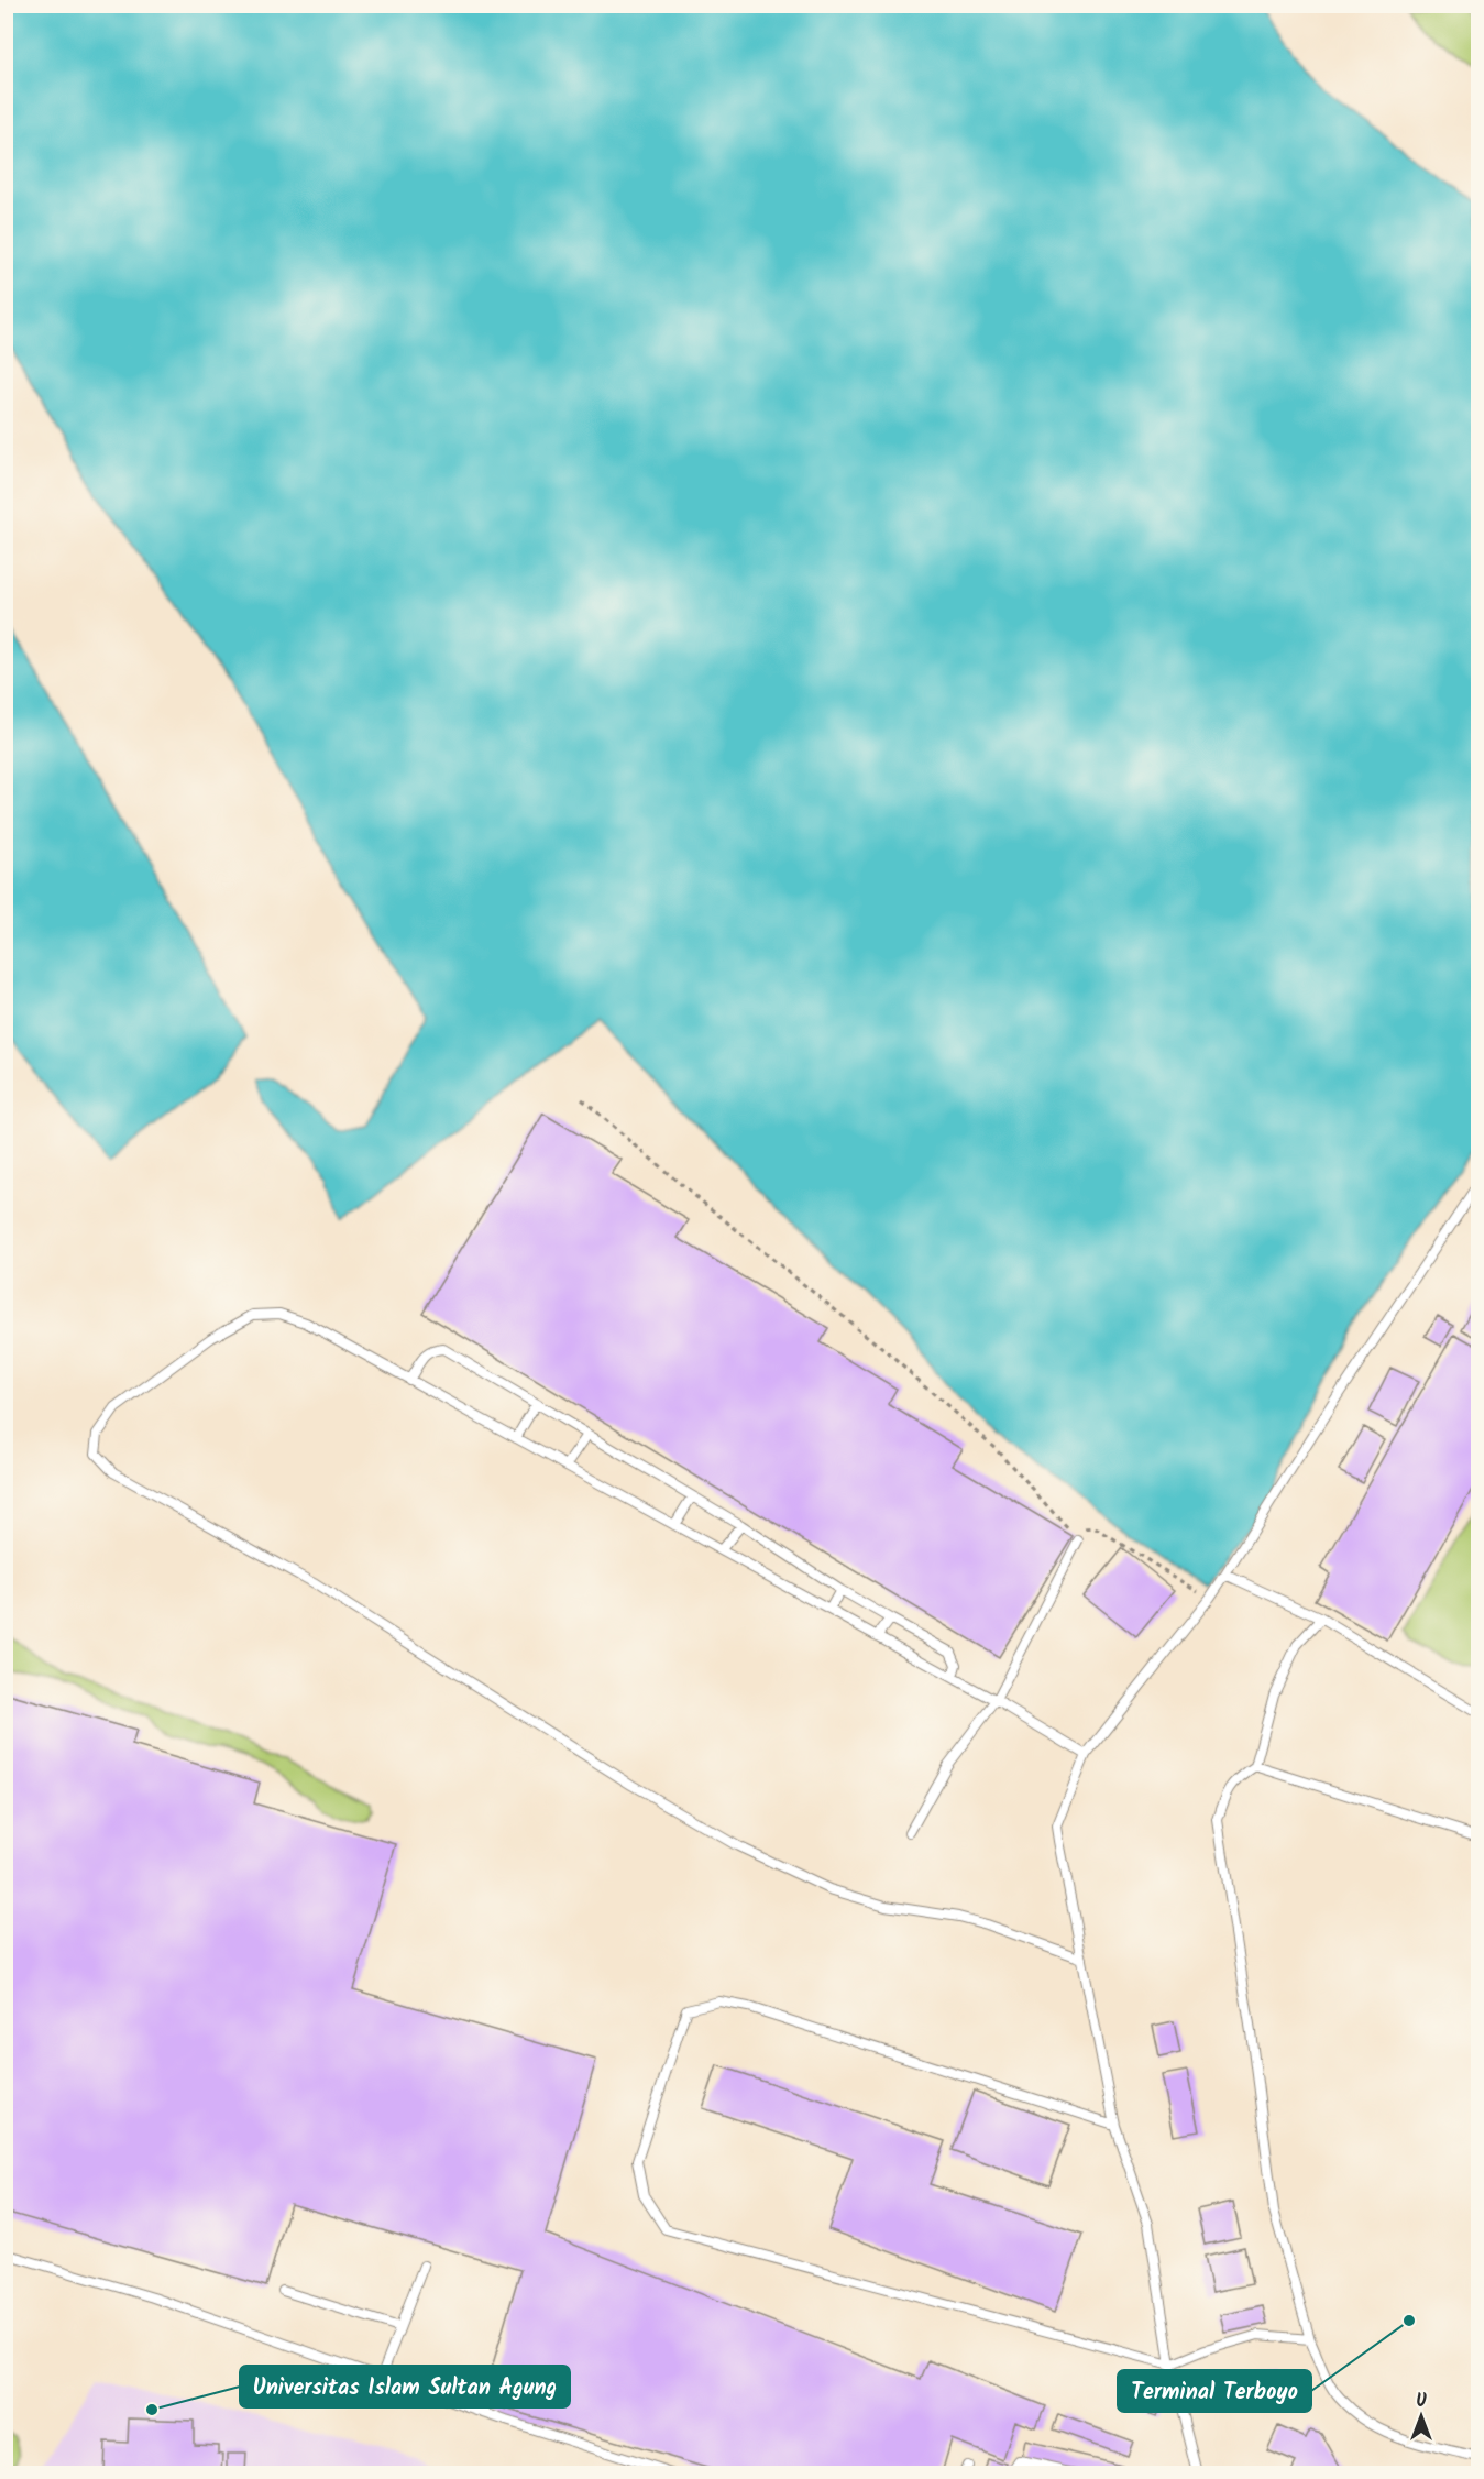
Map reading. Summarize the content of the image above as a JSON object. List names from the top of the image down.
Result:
{
  "places": ["Terminal Terboyo", "Universitas Islam Sultan Agung"],
  "north": "top"
}
